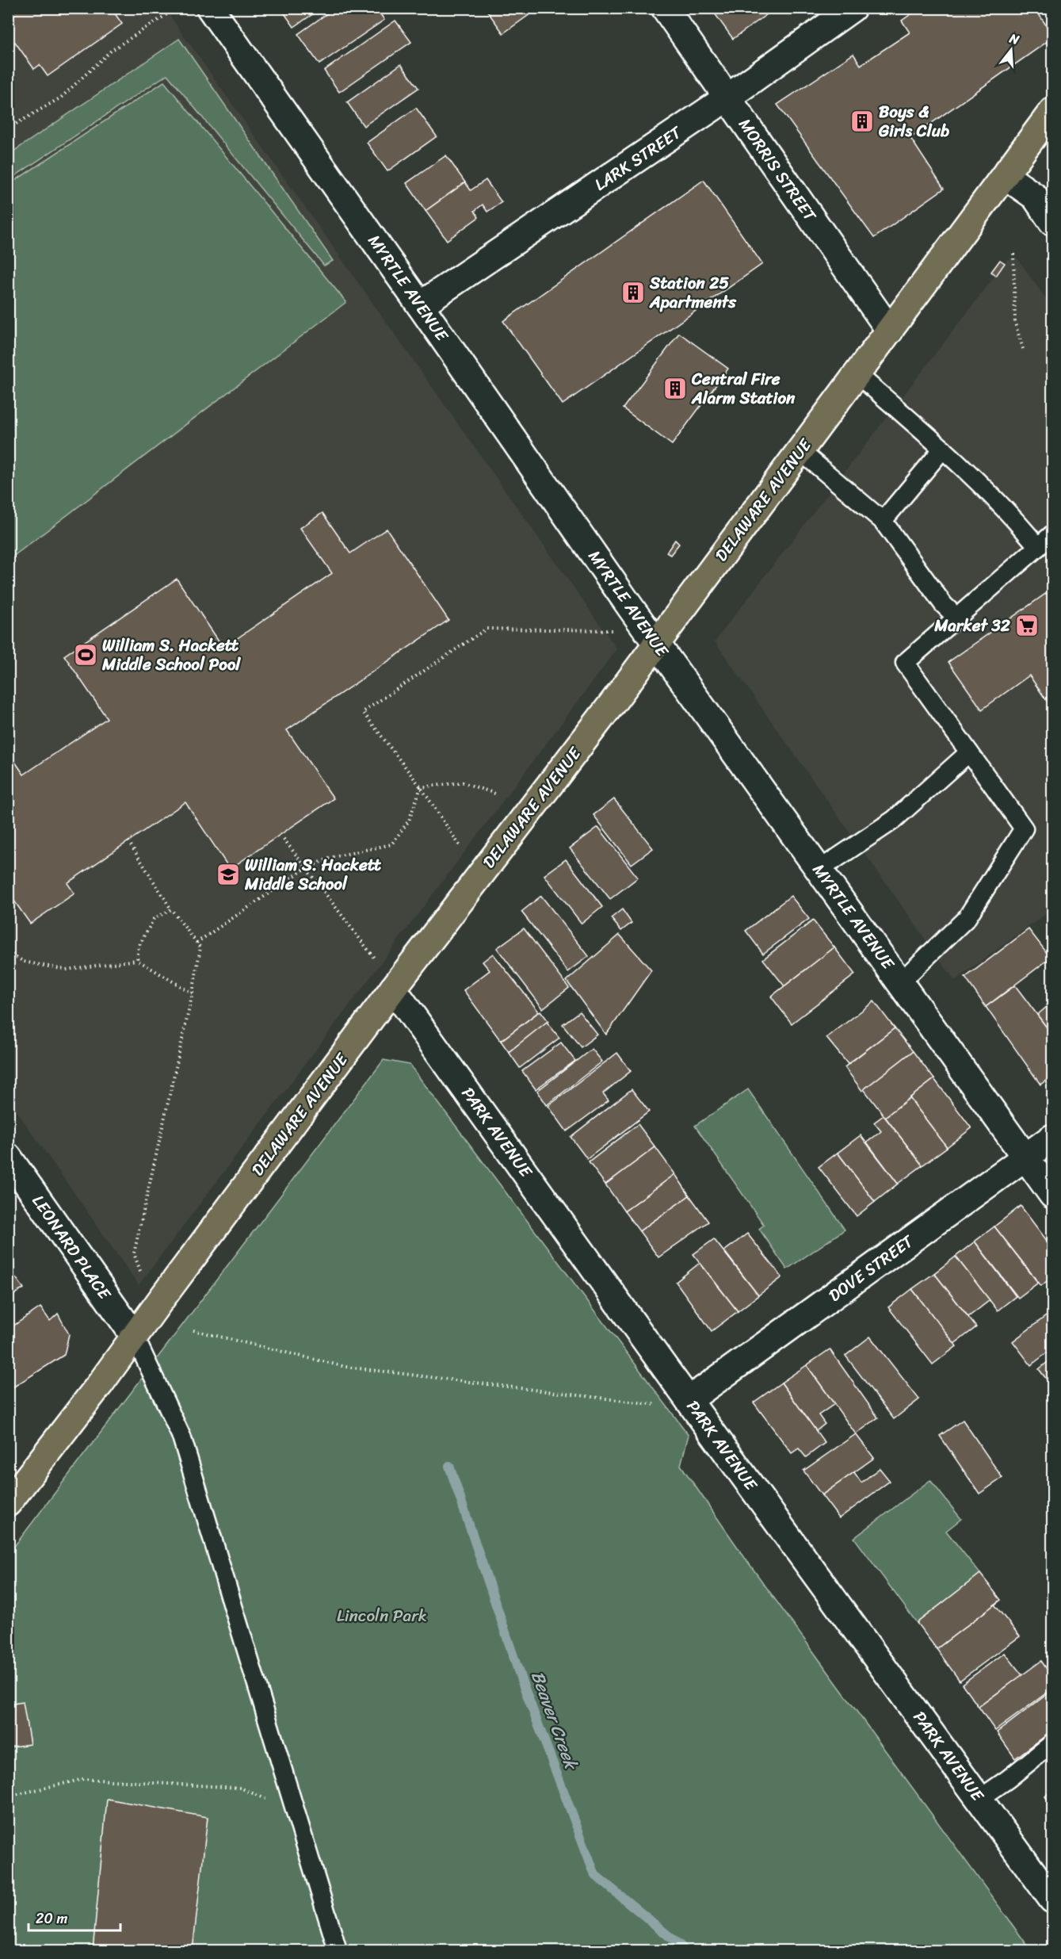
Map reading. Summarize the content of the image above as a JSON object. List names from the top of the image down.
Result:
{
  "streets": {
    "main road": ["DELAWARE AVENUE"],
    "street": [
      "LARK STREET",
      "MORRIS STREET",
      "MYRTLE AVENUE",
      "PARK AVENUE",
      "LEONARD PLACE",
      "DOVE STREET"
    ]
  },
  "crossings": [
    ["LARK STREET", "MORRIS STREET"],
    ["LARK STREET", "MYRTLE AVENUE"],
    ["MORRIS STREET", "DELAWARE AVENUE"],
    ["MYRTLE AVENUE", "DELAWARE AVENUE"],
    ["MYRTLE AVENUE", "DOVE STREET"],
    ["DELAWARE AVENUE", "PARK AVENUE"],
    ["DELAWARE AVENUE", "LEONARD PLACE"],
    ["PARK AVENUE", "DOVE STREET"]
  ],
  "water": ["Beaver Creek"],
  "parks": ["Lincoln Park"],
  "places": {
    "building": ["Boys & Girls Club", "Station 25 Apartments", "Central Fire Alarm Station"],
    "supermarket": ["Market 32"],
    "sports": ["William S. Hackett Middle School Pool"],
    "school or university": ["William S. Hackett Middle School"]
  },
  "scale_bar": "20 m",
  "north": "top"
}
